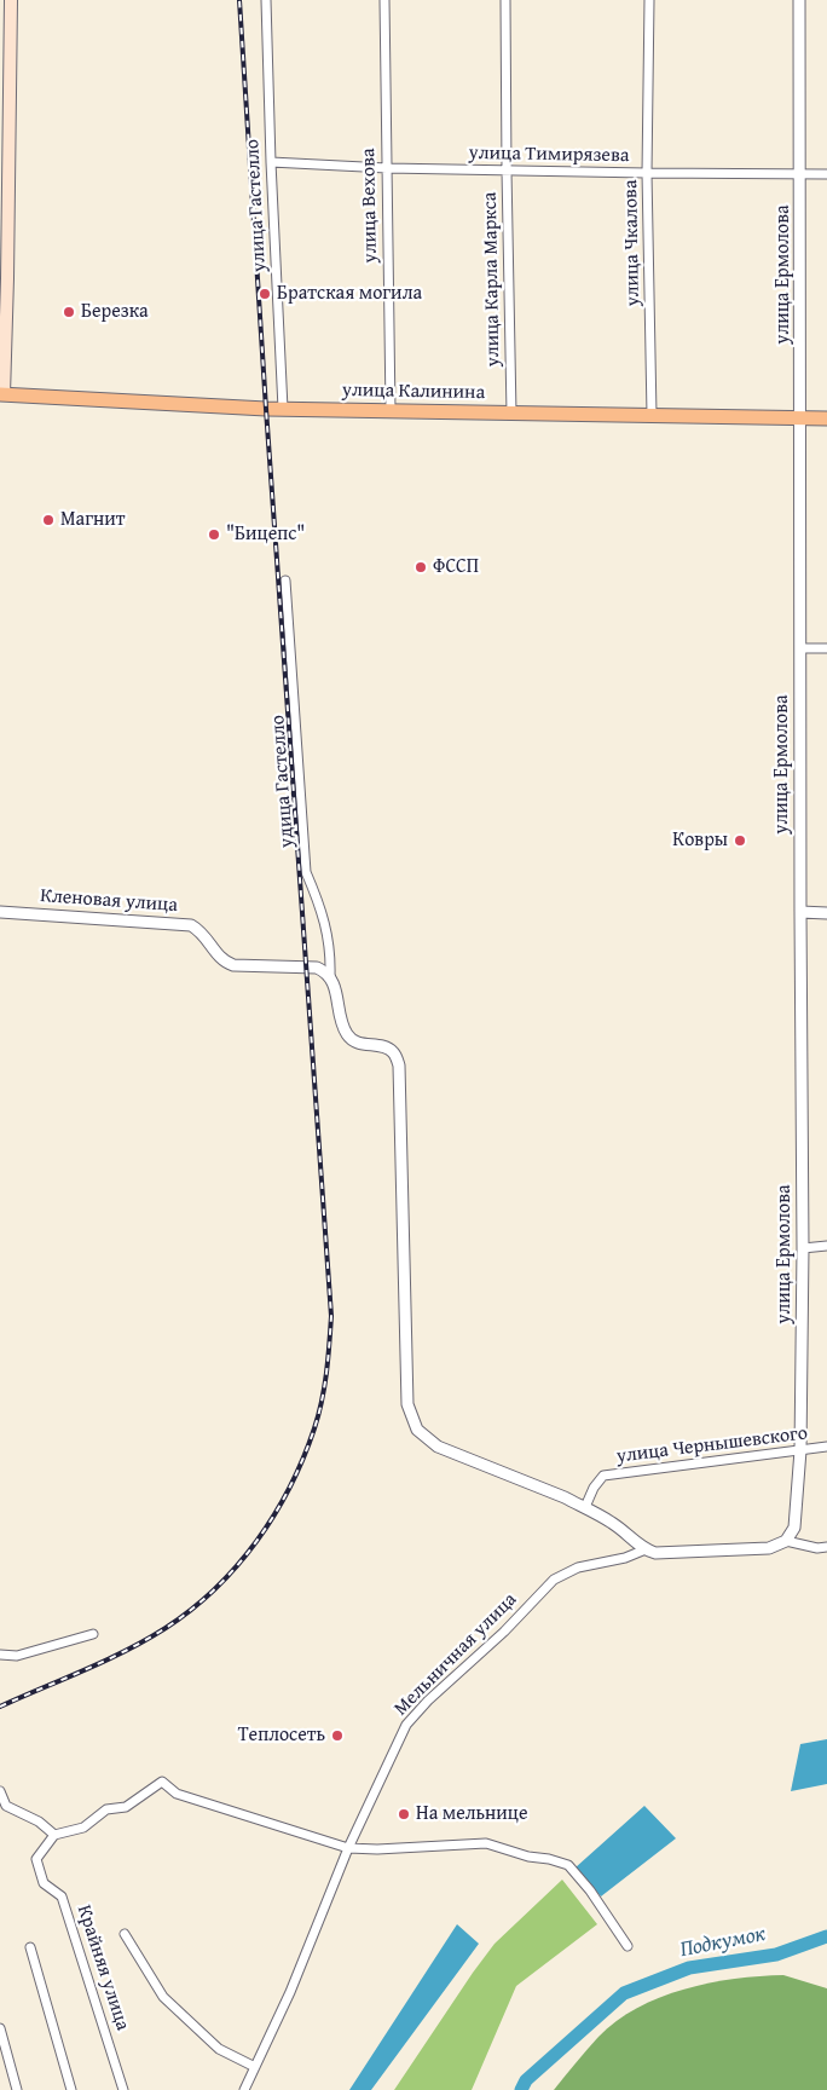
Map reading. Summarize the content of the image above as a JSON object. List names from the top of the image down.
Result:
{
  "streets": {
    "main road": ["улица Калинина"],
    "street": [
      "улица Тимирязева",
      "улица Гастелло",
      "улица Вехова",
      "улица Чкалова",
      "улица Ермолова",
      "улица Карла Маркса",
      "удица Гастелло",
      "Кленовая улица",
      "улица Чернышевского",
      "Мельничная улица",
      "Крайняя улица"
    ]
  },
  "crossings": [
    ["улица Тимирязева", "улица Гастелло"],
    ["улица Тимирязева", "улица Вехова"],
    ["улица Тимирязева", "улица Чкалова"],
    ["улица Тимирязева", "улица Ермолова"],
    ["улица Тимирязева", "улица Карла Маркса"],
    ["улица Гастелло", "улица Калинина"],
    ["улица Вехова", "улица Калинина"],
    ["улица Чкалова", "улица Калинина"],
    ["улица Ермолова", "улица Калинина"],
    ["улица Ермолова", "улица Чернышевского"],
    ["улица Карла Маркса", "улица Калинина"],
    ["удица Гастелло", "Кленовая улица"]
  ],
  "water": ["Подкумок"],
  "places": [
    "Братская могила",
    "Березка",
    "Магнит",
    "\"Бицепс\"",
    "ФССП",
    "Ковры",
    "Теплосеть",
    "На мельнице"
  ]
}
